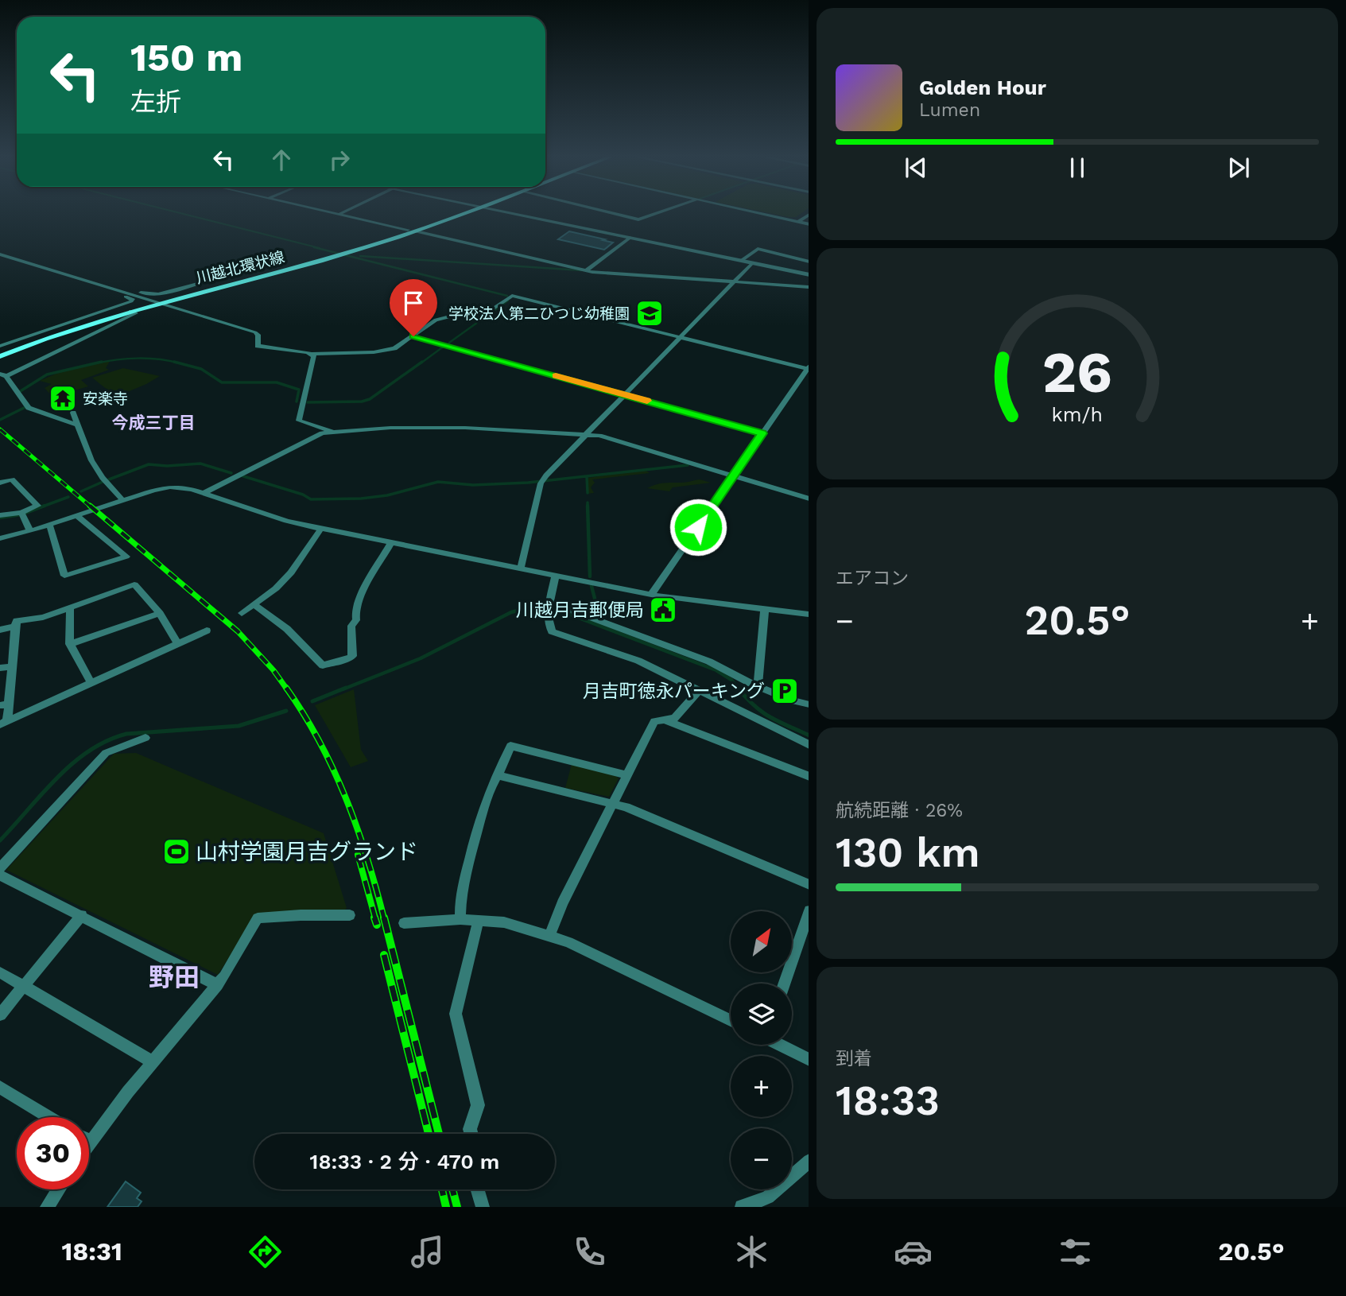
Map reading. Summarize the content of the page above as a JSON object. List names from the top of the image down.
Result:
{
  "streets": {
    "main road": ["川越北環状線"]
  },
  "districts": ["今成三丁目", "野田"],
  "places": {
    "school or university": ["学校法人第二ひつじ幼稚園"],
    "temple": ["安楽寺"],
    "public building": ["川越月吉郵便局"],
    "parking": ["月吉町徳永パーキング"],
    "sports": ["山村学園月吉グランド"]
  },
  "north": "top right",
  "page": {
    "turn": ["150 m", "左折"],
    "song": ["Golden Hour", "Lumen"],
    "tile": [
      "エアコン",
      ["航続距離 · 26%", "130 km"],
      ["到着", "18:33"]
    ],
    "heat": ["−", "20.5°", "+"],
    "map_buttons": ["+", "−"],
    "limit": "30",
    "trip": "18:33 · 2 分 · 470 m",
    "tabs": ["18:31", "20.5°"],
    "gauge": ["26", "km/h"]
  }
}
